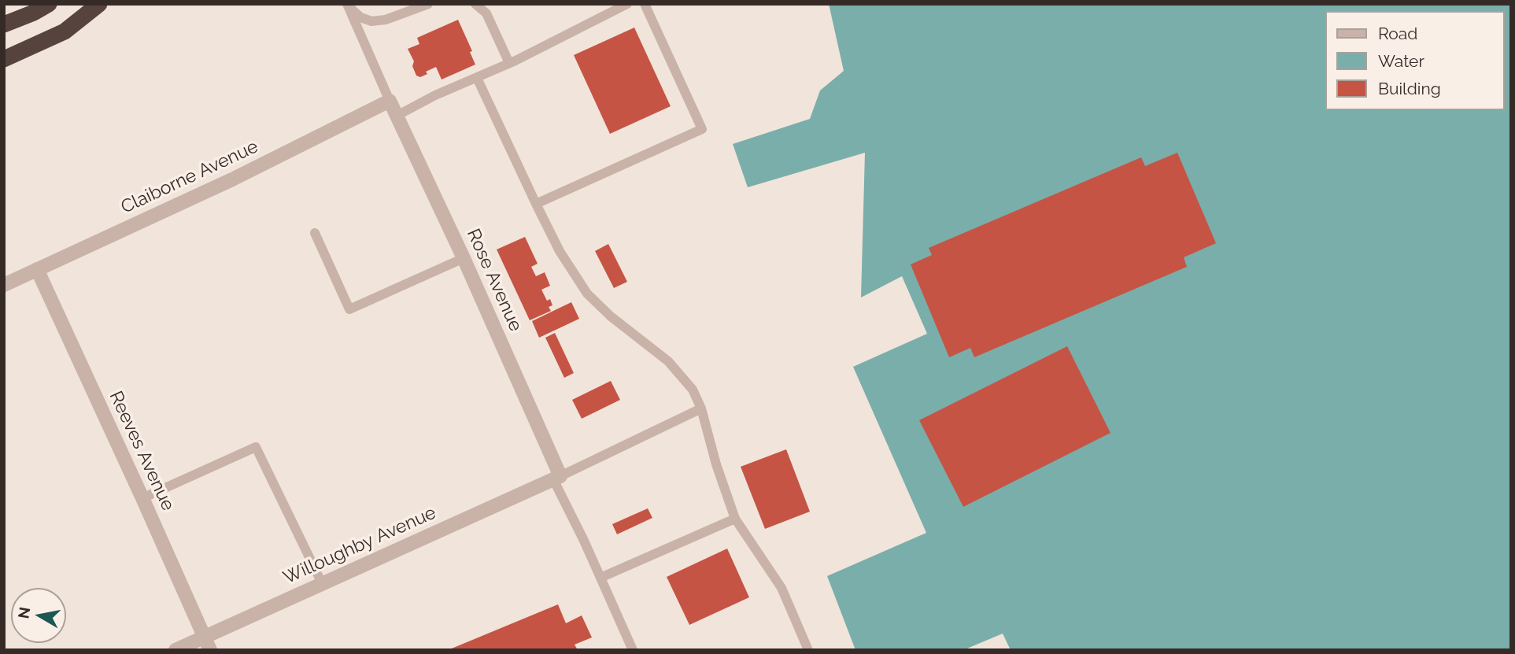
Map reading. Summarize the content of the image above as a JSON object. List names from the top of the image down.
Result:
{
  "streets": {
    "street": [
      "Claiborne Avenue",
      "Rose Avenue",
      "Reeves Avenue",
      "Willoughby Avenue"
    ]
  },
  "crossings": [
    ["Claiborne Avenue", "Rose Avenue"],
    ["Claiborne Avenue", "Reeves Avenue"],
    ["Rose Avenue", "Willoughby Avenue"],
    ["Reeves Avenue", "Willoughby Avenue"]
  ],
  "legend": ["Road", "Water", "Building"],
  "north": "left"
}
